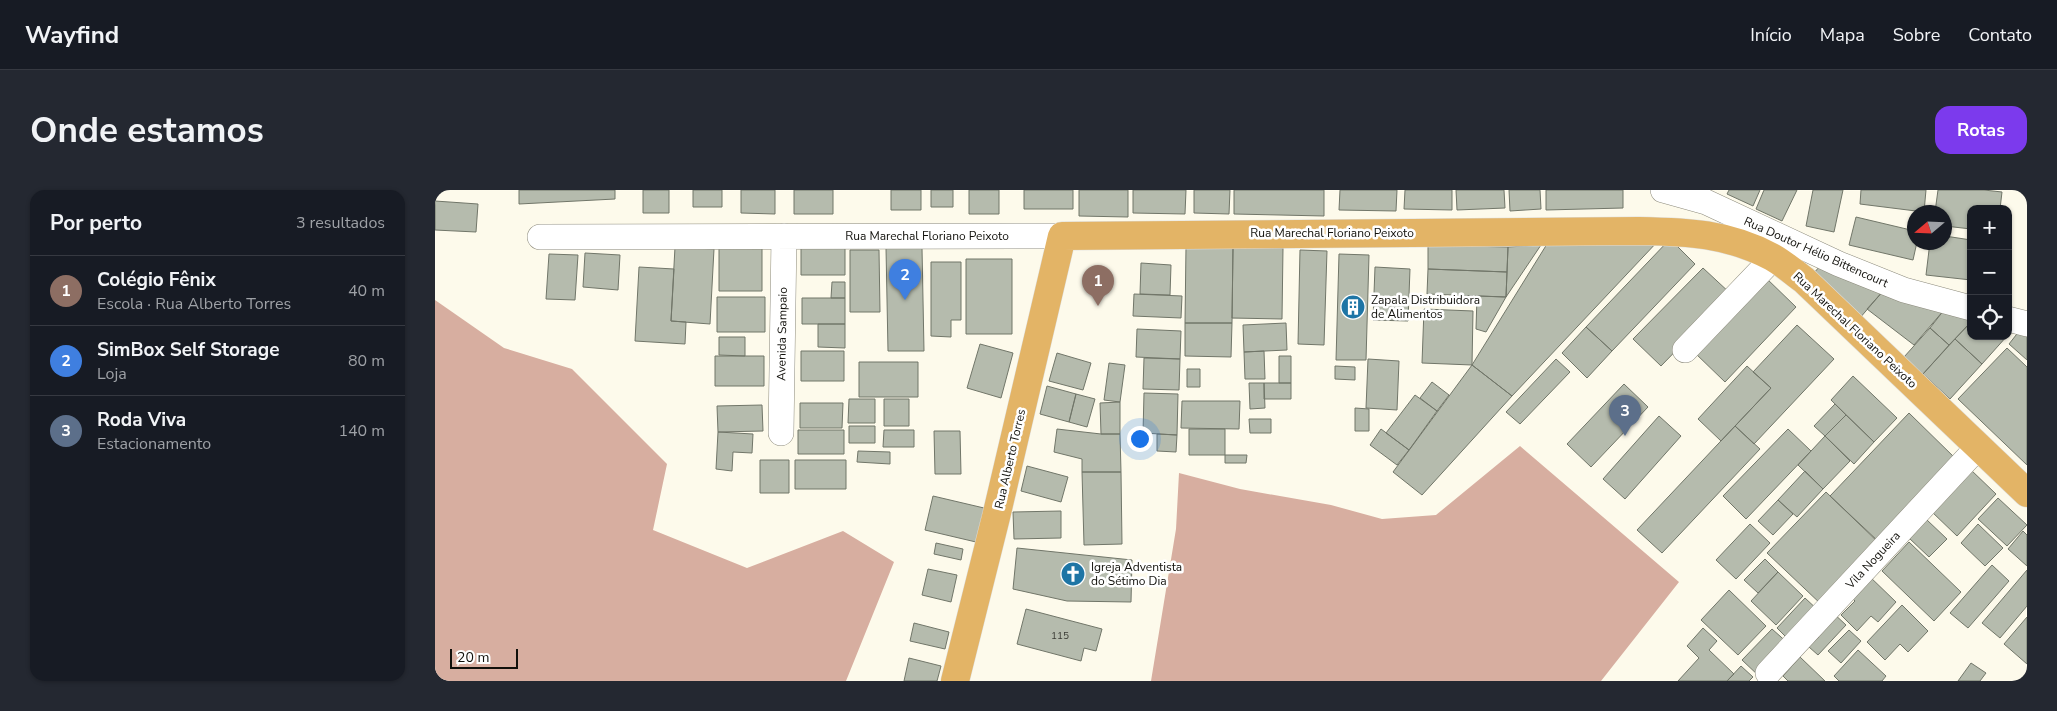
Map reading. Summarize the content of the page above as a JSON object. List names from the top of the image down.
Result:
{
  "streets": {
    "main road": ["Rua Marechal Floriano Peixoto", "Rua Alberto Torres"],
    "street": ["Rua Doutor Hélio Bittencourt", "Avenida Sampaio", "Vila Nogueira"]
  },
  "crossings": [
    ["Rua Marechal Floriano Peixoto", "Avenida Sampaio"],
    ["Rua Marechal Floriano Peixoto", "Rua Alberto Torres"],
    ["Rua Marechal Floriano Peixoto", "Vila Nogueira"]
  ],
  "places": {
    "building": ["Zapala Distribuidora de Alimentos"],
    "church": ["Igreja Adventista do Sétimo Dia"]
  },
  "house_numbers": ["115"],
  "scale_bar": "20 m",
  "north": "left",
  "page": {
    "header": "Wayfind",
    "nav": [
      "Início",
      "Mapa",
      "Sobre",
      "Contato"
    ],
    "buttons": "Rotas",
    "title": "Onde estamos",
    "heading": ["Por perto", "3 resultados"],
    "map_buttons": ["+", "−"],
    "list": [
      {
        "mark": "1",
        "name": "Colégio Fênix",
        "note": "Escola · Rua Alberto Torres",
        "value": "40 m"
      },
      {
        "mark": "2",
        "name": "SimBox Self Storage",
        "note": "Loja",
        "value": "80 m"
      },
      {
        "mark": "3",
        "name": "Roda Viva",
        "note": "Estacionamento",
        "value": "140 m"
      }
    ],
    "pins": ["2", "1", "3"],
    "scale": "20 m"
  }
}
